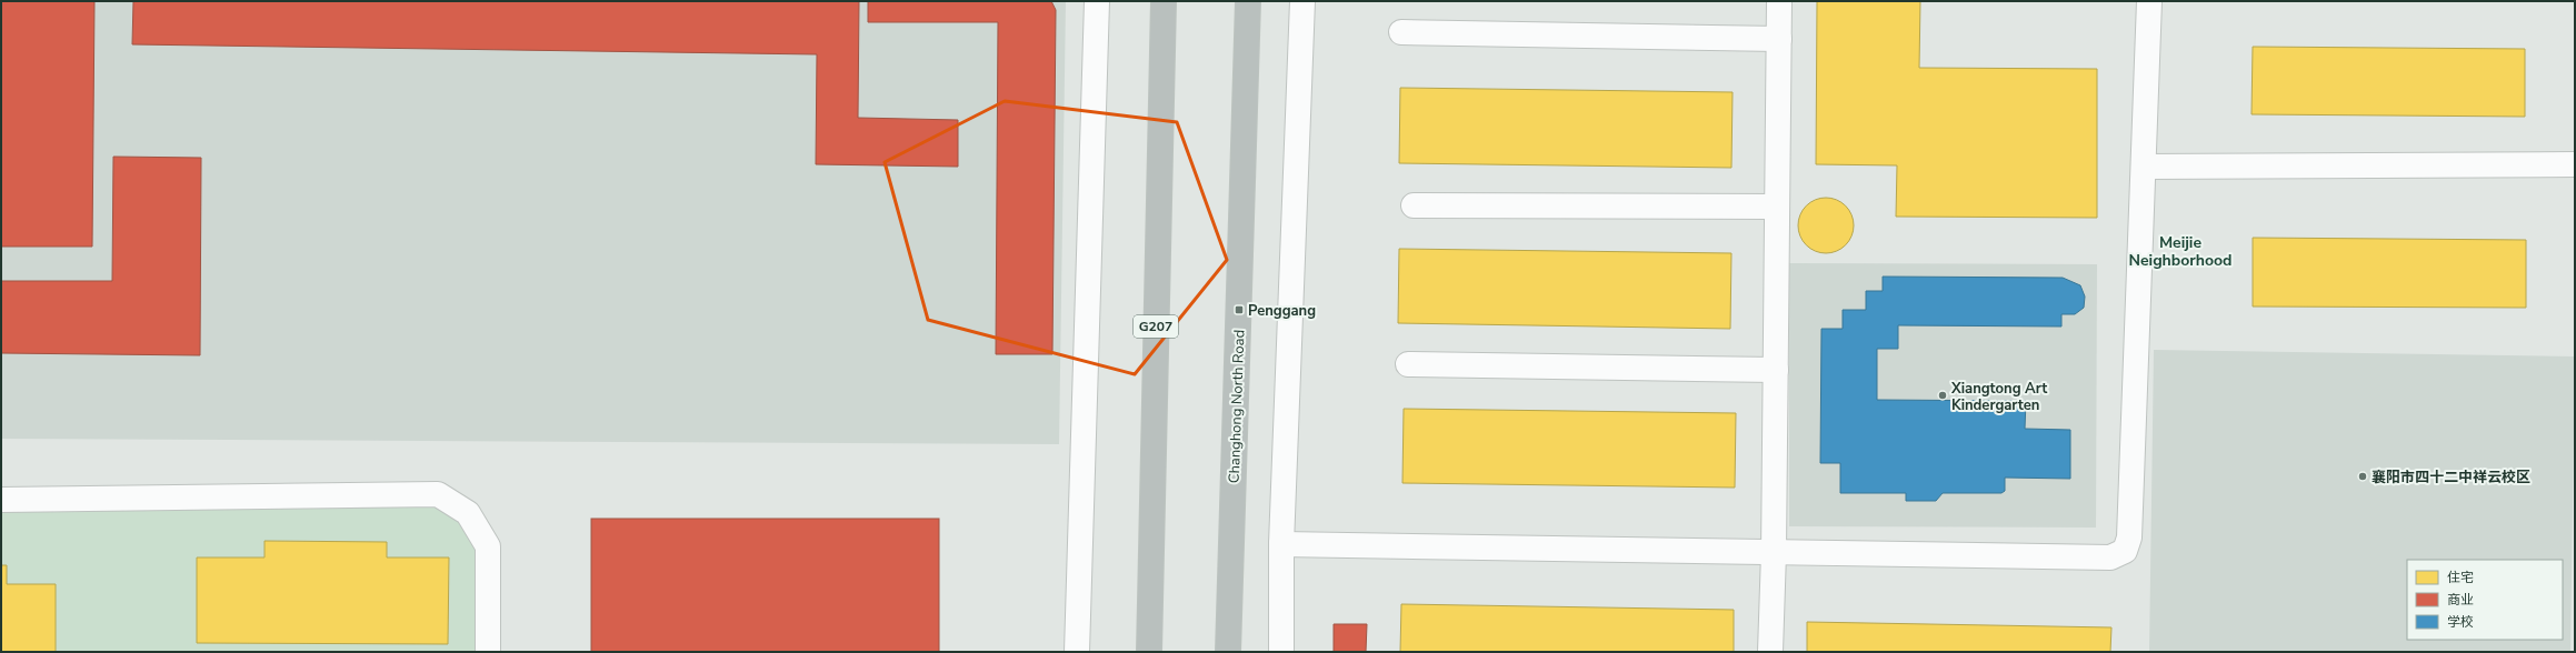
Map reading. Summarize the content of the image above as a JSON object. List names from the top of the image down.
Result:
{
  "streets": {
    "highway": ["G207", "Changhong North Road"]
  },
  "districts": ["Meijie Neighborhood"],
  "places": {
    "transit": ["Penggang"],
    "other": ["Xiangtong Art Kindergarten", "襄阳市四十二中祥云校区"]
  },
  "legend": ["住宅", "商业", "学校"]
}
